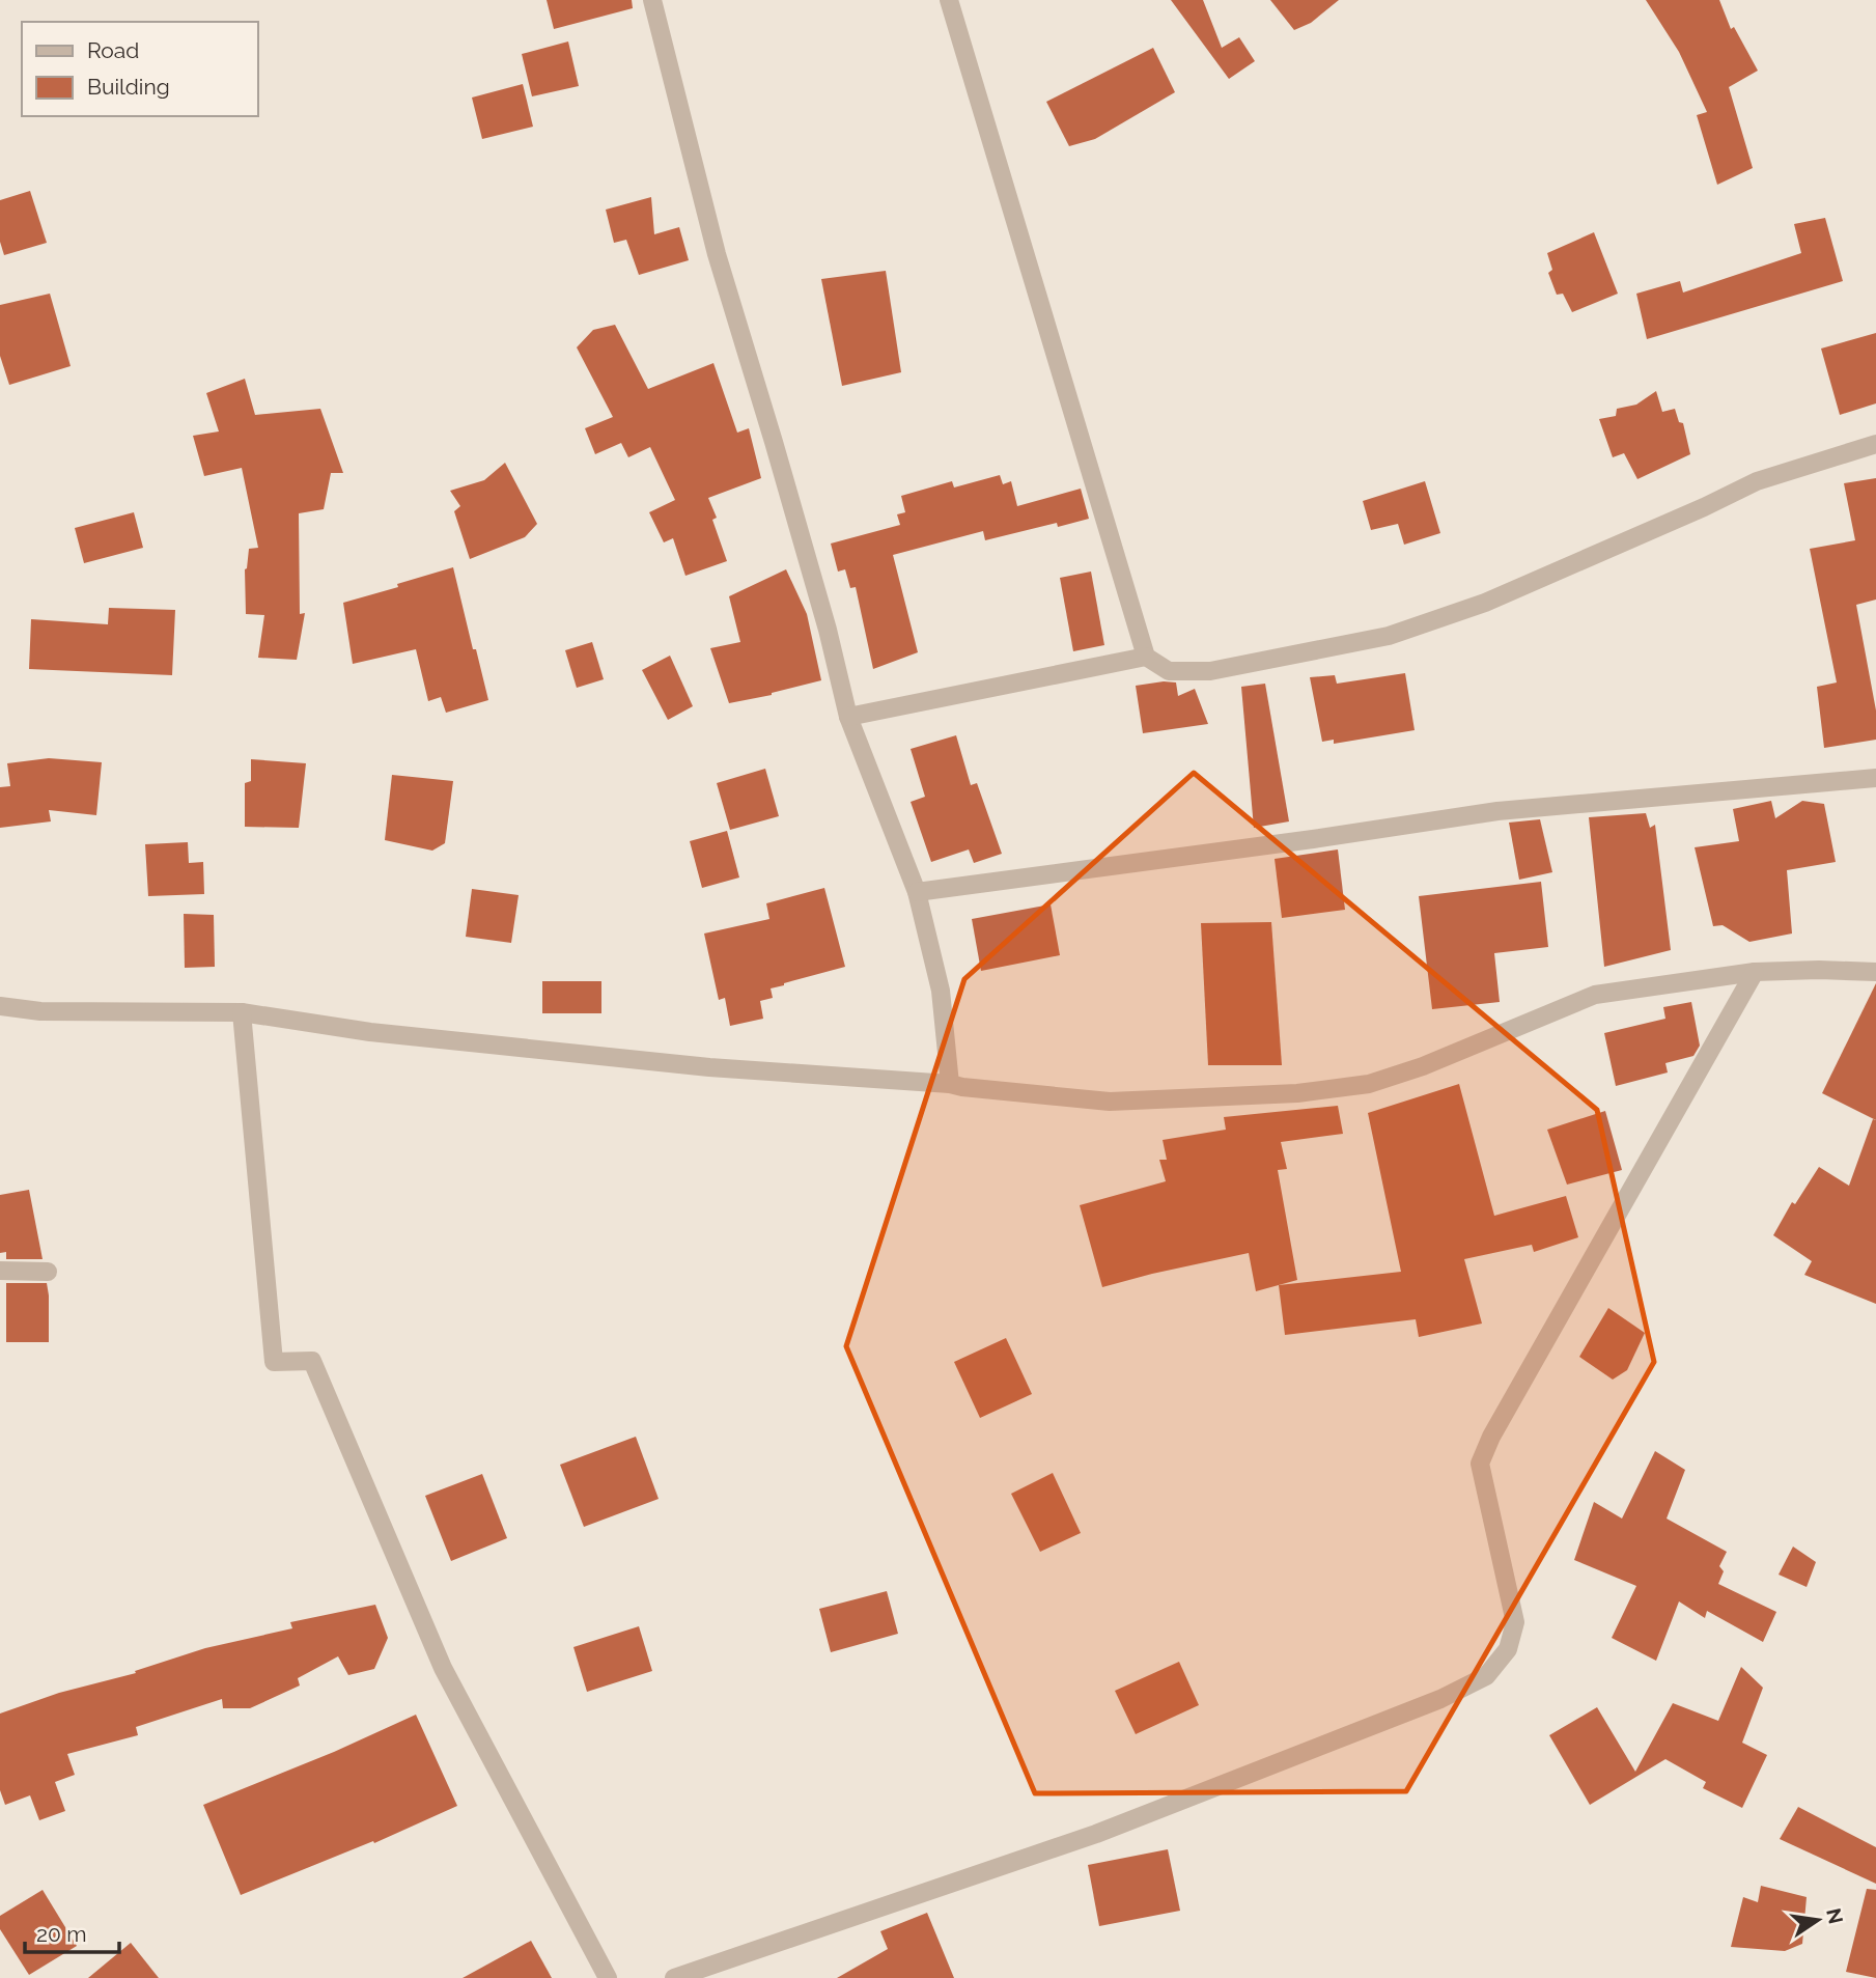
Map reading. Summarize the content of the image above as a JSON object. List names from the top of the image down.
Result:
{
  "legend": ["Road", "Building"],
  "scale_bar": "20 m",
  "north": "right"
}
